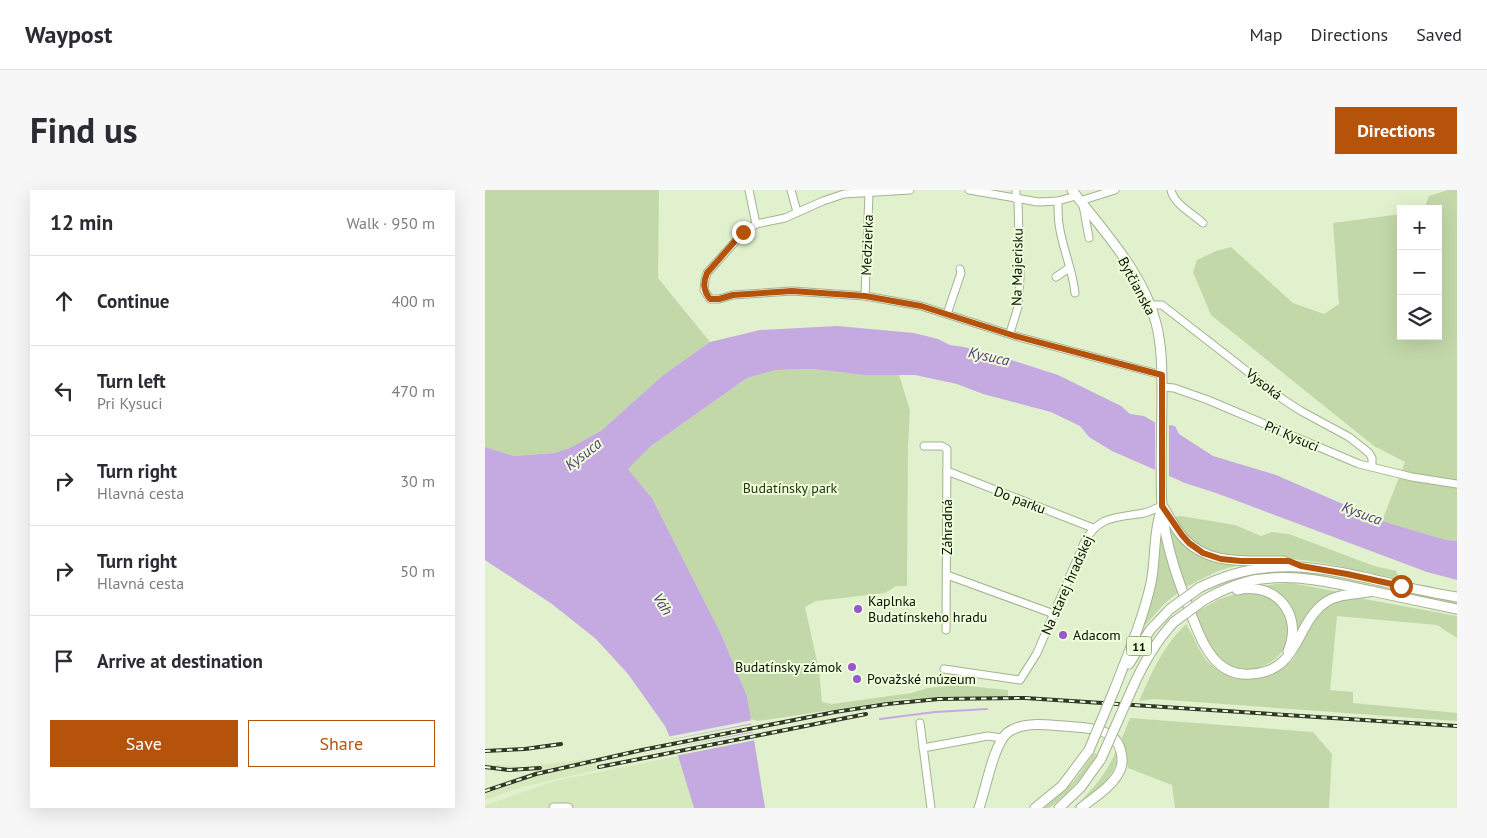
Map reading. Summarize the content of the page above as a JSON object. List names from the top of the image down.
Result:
{
  "streets": {
    "main road": ["Bytčianska", "11"],
    "street": [
      "Medzierka",
      "Na Majerisku",
      "Vysoká",
      "Pri Kysuci",
      "Do parku",
      "Záhradná",
      "Na starej hradskej"
    ]
  },
  "crossings": [
    ["Bytčianska", "Vysoká"],
    ["Bytčianska", "Pri Kysuci"],
    ["Bytčianska", "Na starej hradskej"],
    ["Vysoká", "Pri Kysuci"],
    ["Do parku", "Záhradná"],
    ["Do parku", "Na starej hradskej"]
  ],
  "water": ["Kysuca", "Váh"],
  "parks": ["Budatínsky park"],
  "places": [
    "Kaplnka Budatínskeho hradu",
    "Adacom",
    "Budatínsky zámok",
    "Považské múzeum"
  ],
  "page": {
    "header": "Waypost",
    "nav": ["Map", "Directions", "Saved"],
    "title": "Find us",
    "buttons": [
      "Directions",
      ["Save", "Share"]
    ],
    "heading": ["12 min", "Walk · 950 m"],
    "map_buttons": ["+", "−"],
    "list": [
      ["Continue", "400 m"],
      ["Turn left", "Pri Kysuci", "470 m"],
      ["Turn right", "Hlavná cesta", "30 m"],
      ["Turn right", "Hlavná cesta", "50 m"],
      "Arrive at destination"
    ]
  }
}
